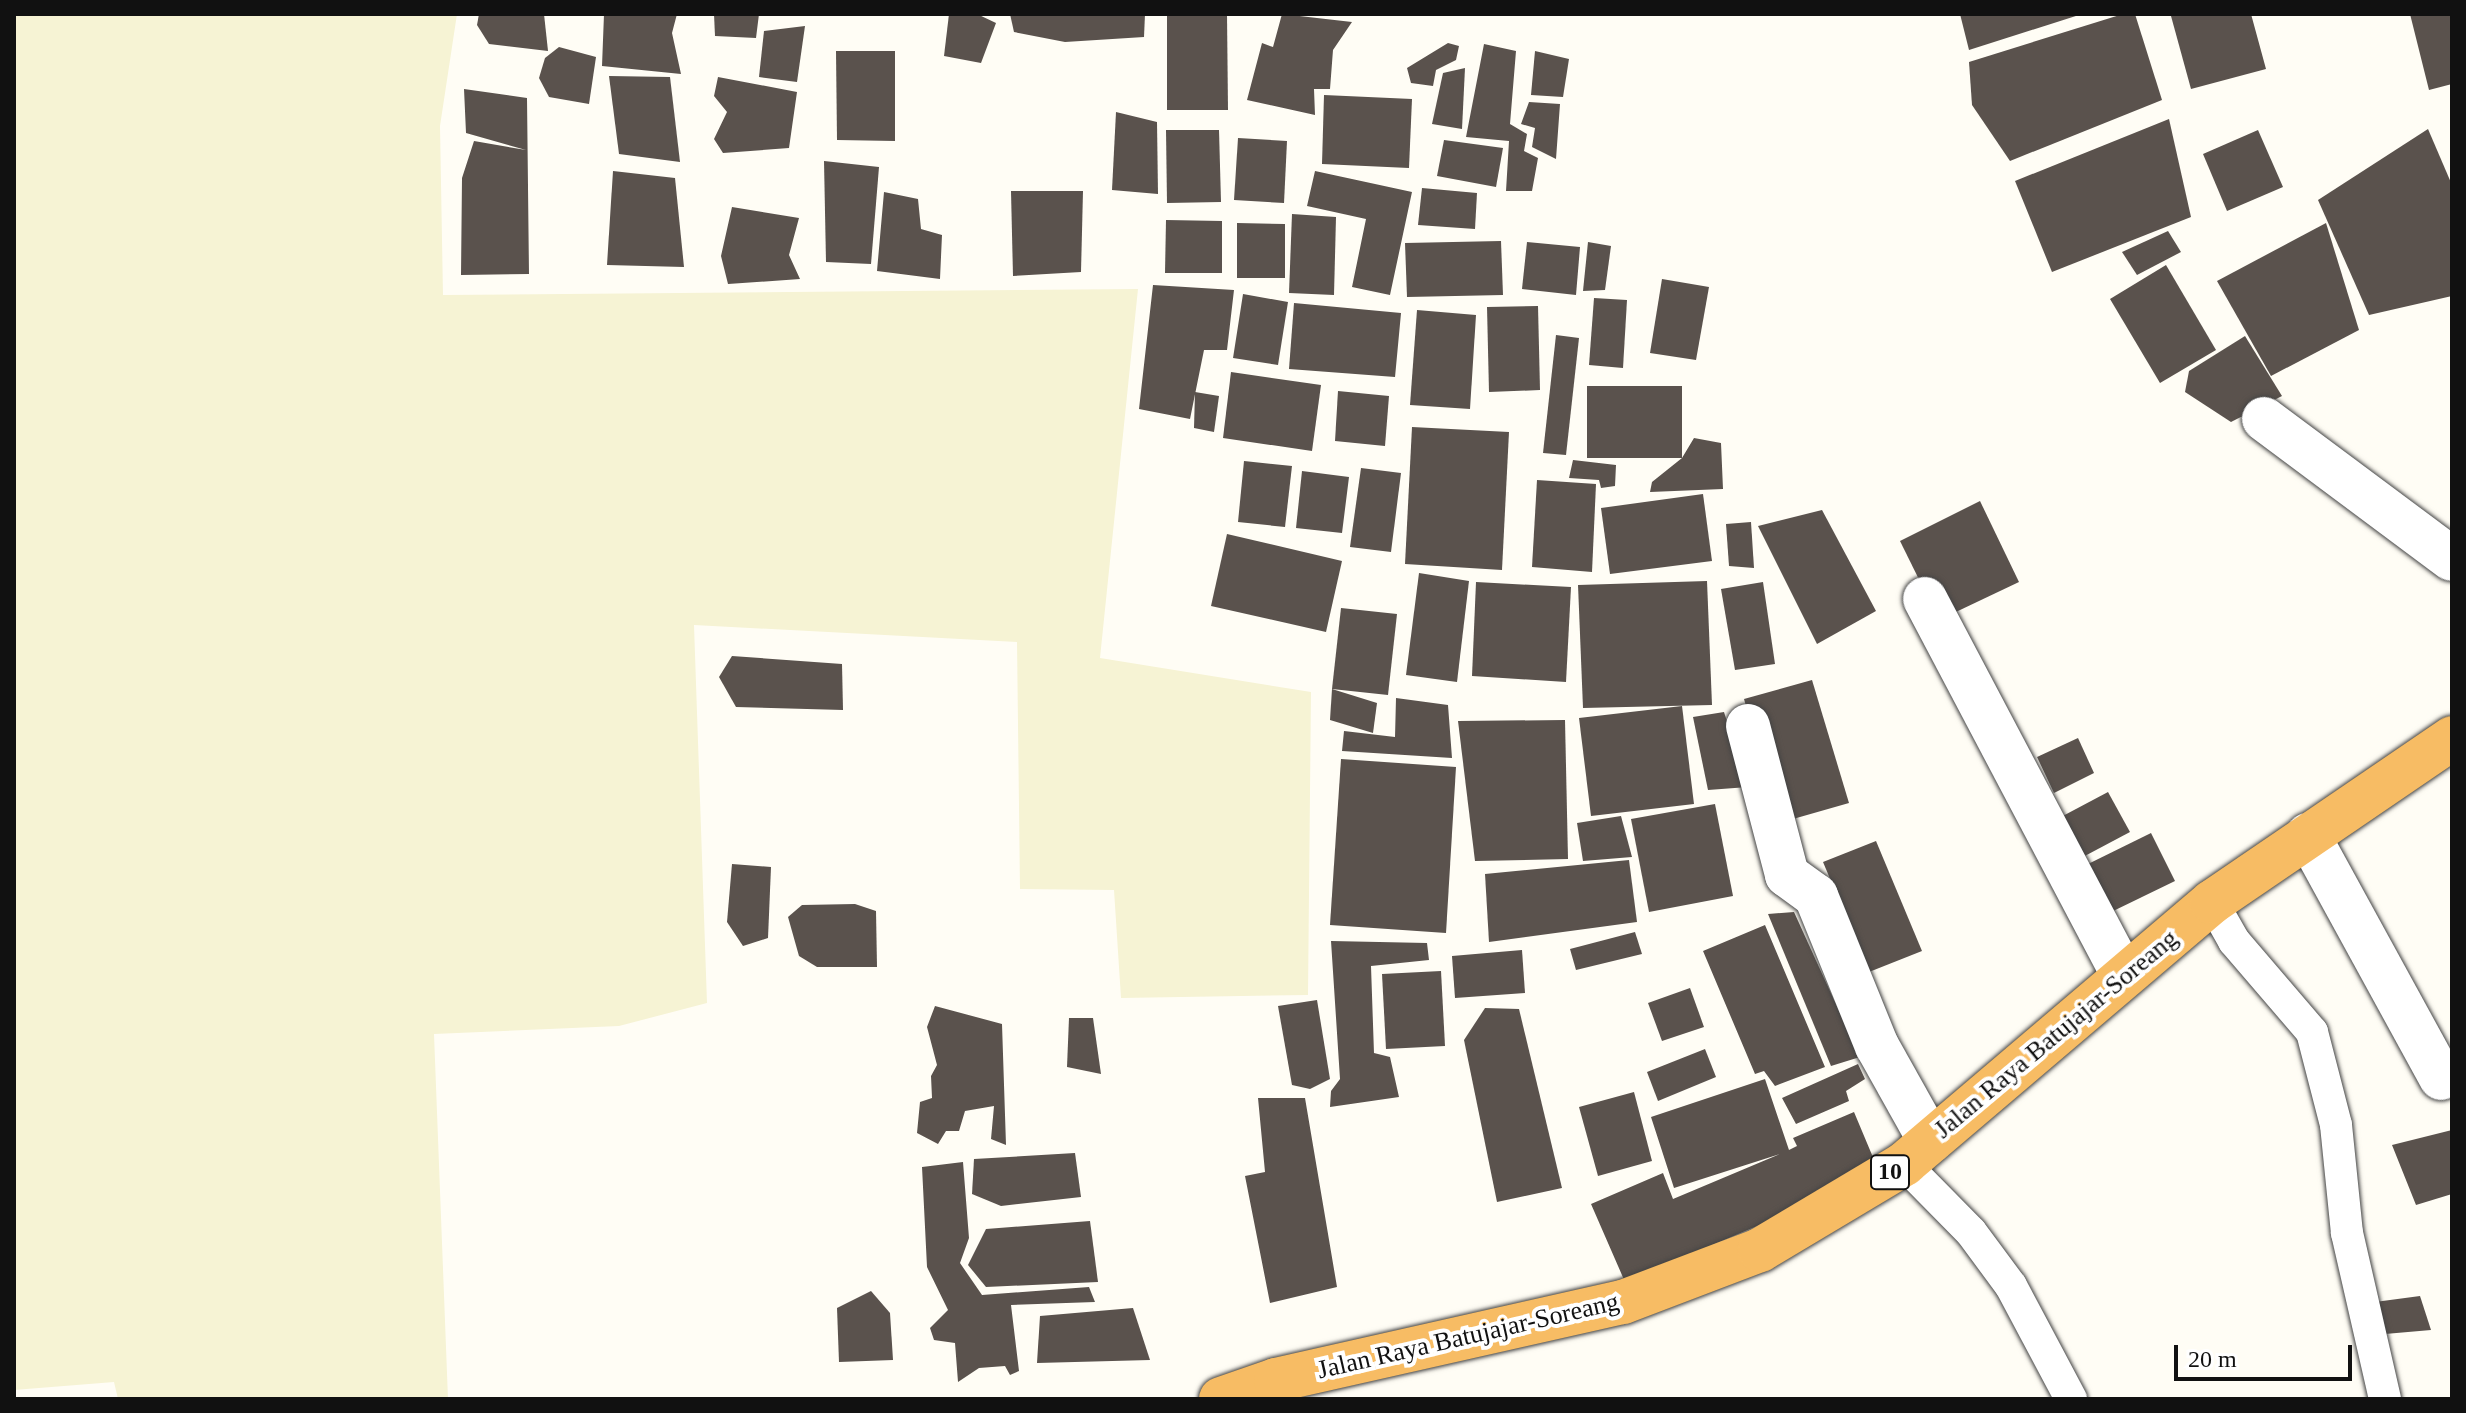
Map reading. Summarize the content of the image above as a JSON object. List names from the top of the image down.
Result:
{
  "streets": {
    "highway": ["Jalan Raya Batujajar-Soreang", "10"]
  },
  "scale_bar": "20 m"
}
